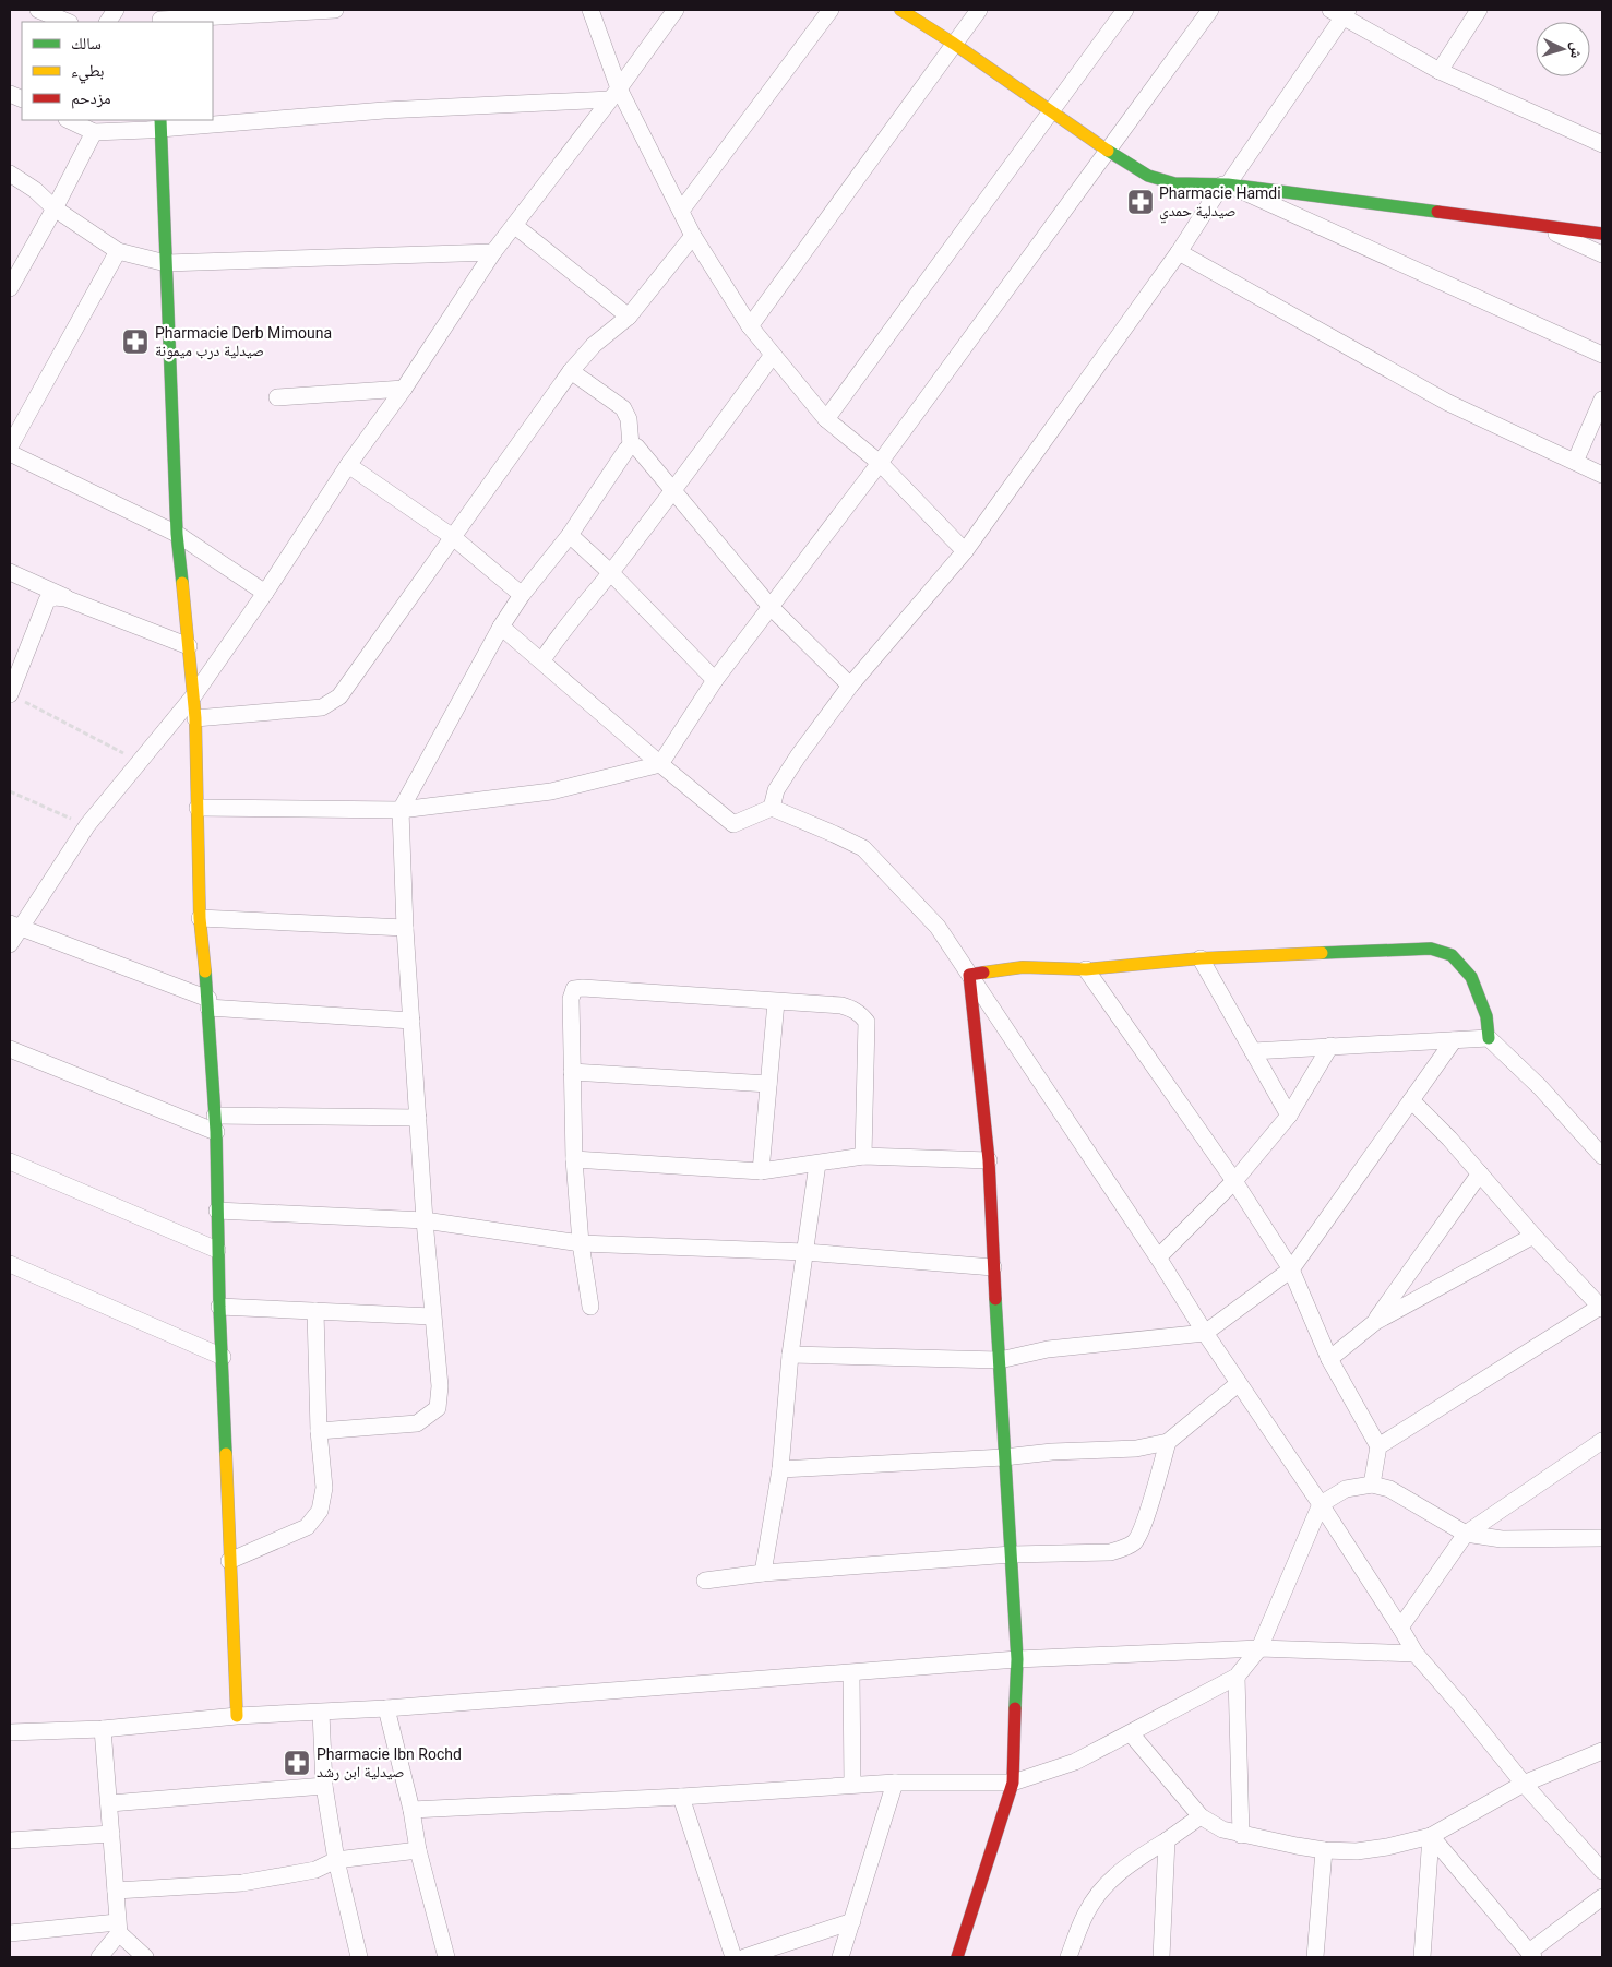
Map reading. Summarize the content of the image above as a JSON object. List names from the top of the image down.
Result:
{
  "places": {
    "pharmacy": ["Pharmacie Hamdi صيدلية حمدي", "Pharmacie Derb Mimouna صيدلية درب ميمونة", "Pharmacie Ibn Rochd صيدلية ابن رشد"]
  },
  "legend": ["سالك", "بطيء", "مزدحم"],
  "north": "right"
}
